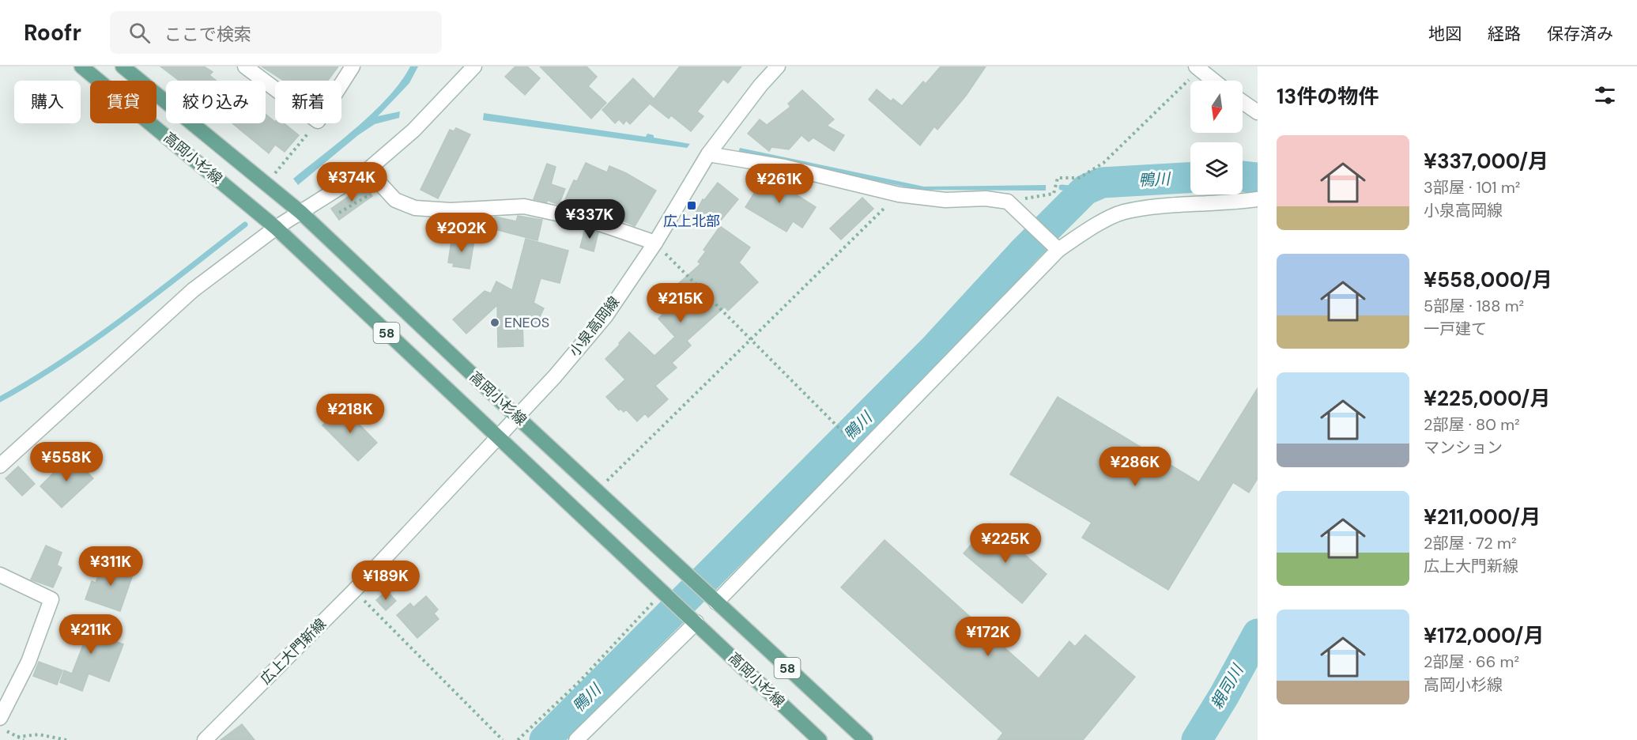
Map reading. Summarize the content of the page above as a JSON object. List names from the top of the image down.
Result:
{
  "streets": {
    "main road": ["高岡小杉線", "58"],
    "street": ["小泉高岡線", "広上大門新線"]
  },
  "crossings": [
    ["高岡小杉線", "小泉高岡線"],
    ["高岡小杉線", "広上大門新線"],
    ["小泉高岡線", "広上大門新線"]
  ],
  "water": ["鴨川", "親司川"],
  "places": {
    "transit": ["広上北部"],
    "other": ["ENEOS"]
  },
  "north": "bottom",
  "page": {
    "header": "Roofr",
    "search": "ここで検索",
    "nav": ["地図", "経路", "保存済み"],
    "heading": "13件の物件",
    "chip": [
      "購入",
      "賃貸",
      "絞り込み",
      "新着"
    ],
    "list": [
      {
        "name": "¥337,000/月",
        "note": "3部屋 · 101 m² · 小泉高岡線"
      },
      {
        "name": "¥558,000/月",
        "note": "5部屋 · 188 m² · 一戸建て"
      },
      {
        "name": "¥225,000/月",
        "note": "2部屋 · 80 m² · マンション"
      },
      {
        "name": "¥211,000/月",
        "note": "2部屋 · 72 m² · 広上大門新線"
      },
      {
        "name": "¥172,000/月",
        "note": "2部屋 · 66 m² · 高岡小杉線"
      }
    ],
    "price": [
      "¥374K",
      "¥261K",
      "¥337K",
      "¥202K",
      "¥215K",
      "¥218K",
      "¥558K",
      "¥286K",
      "¥225K",
      "¥311K",
      "¥189K",
      "¥211K",
      "¥172K"
    ]
  }
}
